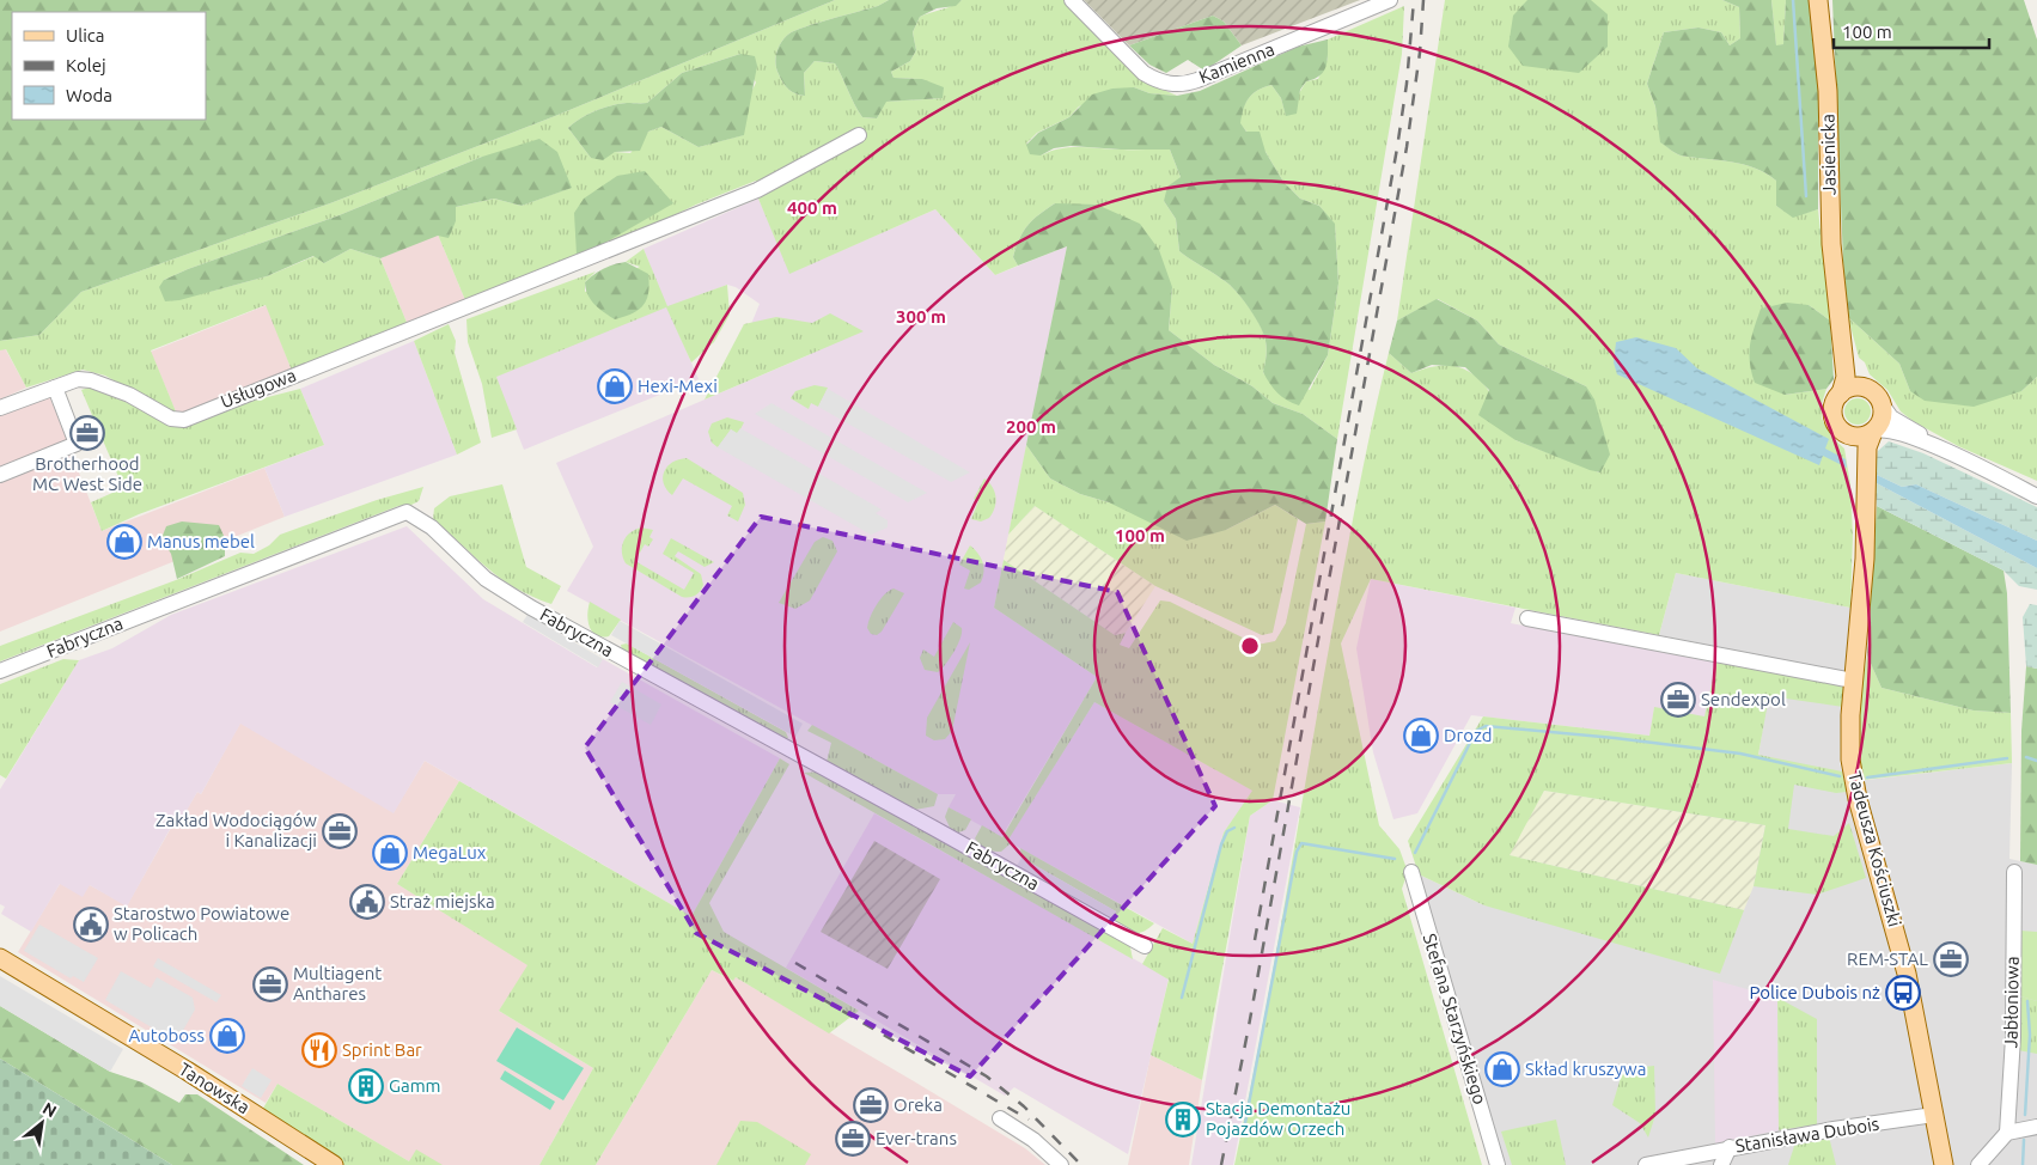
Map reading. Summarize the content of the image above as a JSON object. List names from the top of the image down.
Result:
{
  "streets": {
    "main road": ["Jasienicka", "Tadeusza Kościuszki", "Tanowska"],
    "street": [
      "Kamienna",
      "Usługowa",
      "Fabryczna",
      "Jabłoniowa",
      "Stefana Starzyńskiego",
      "Stanisława Dubois"
    ]
  },
  "crossings": [
    ["Tadeusza Kościuszki", "Stanisława Dubois"]
  ],
  "places": {
    "shop": [
      "Hexi-Mexi",
      "Manus mebel",
      "Drozd",
      "MegaLux",
      "Autoboss",
      "Skład kruszywa"
    ],
    "office": [
      "Brotherhood MC West Side",
      "Sendexpol",
      "Zakład Wodociągów i Kanalizacji",
      "REM-STAL",
      "Multiagent Anthares",
      "Oreka",
      "Ever-trans"
    ],
    "public building": ["Straż miejska", "Starostwo Powiatowe w Policach"],
    "bus stop": ["Police Dubois nż"],
    "restaurant": ["Sprint Bar"],
    "building": ["Gamm", "Stacja Demontażu Pojazdów Orzech"]
  },
  "legend": ["Ulica", "Kolej", "Woda"],
  "scale_bar": "100 m",
  "north": "top right",
  "rings": [
    "400 m",
    "300 m",
    "200 m",
    "100 m"
  ]
}
